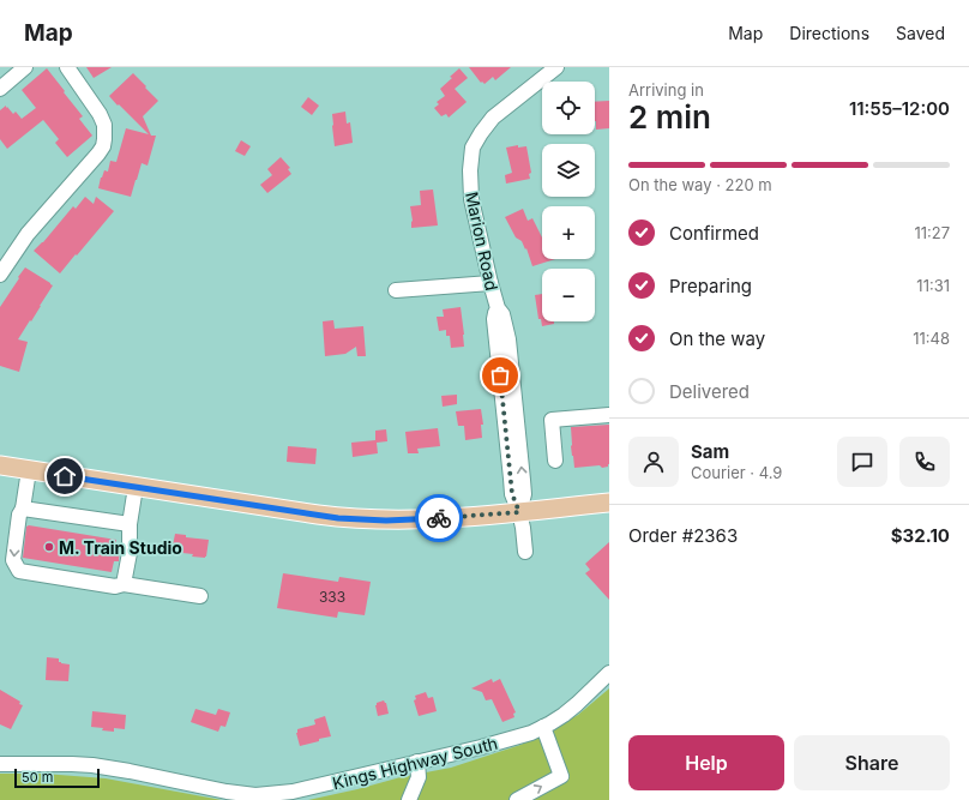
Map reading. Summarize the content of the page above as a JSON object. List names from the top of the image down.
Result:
{
  "streets": {
    "street": ["Marion Road", "Kings Highway South"]
  },
  "places": ["M. Train Studio"],
  "house_numbers": ["333"],
  "scale_bar": "50 m",
  "page": {
    "header": "Map",
    "nav": ["Map", "Directions", "Saved"],
    "heading": ["2 min", "Arriving in", "11:55–12:00"],
    "panel": [
      "Sam",
      "Courier · 4.9",
      "Order #2363",
      "$32.10"
    ],
    "map_buttons": ["+", "−"],
    "bar": "On the way · 220 m",
    "list": [
      ["Confirmed", "11:27"],
      ["Preparing", "11:31"],
      ["On the way", "11:48"],
      "Delivered"
    ],
    "buttons": ["Help", "Share"],
    "scale": "50 m"
  }
}
